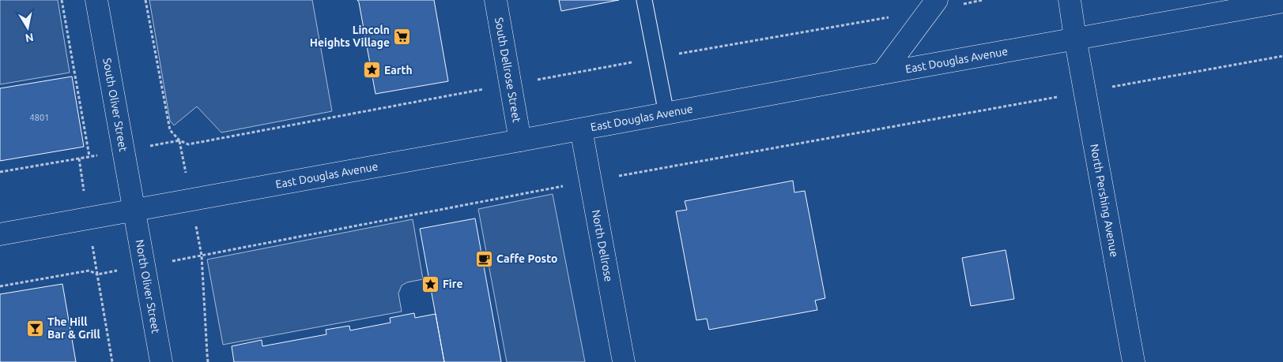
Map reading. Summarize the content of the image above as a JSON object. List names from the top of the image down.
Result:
{
  "streets": {
    "main road": [
      "East Douglas Avenue",
      "South Dellrose Street",
      "South Oliver Street",
      "North Pershing Avenue",
      "North Dellrose",
      "North Oliver Street"
    ]
  },
  "crossings": [
    ["East Douglas Avenue", "South Dellrose Street"],
    ["East Douglas Avenue", "South Oliver Street"],
    ["East Douglas Avenue", "North Pershing Avenue"],
    ["East Douglas Avenue", "North Dellrose"],
    ["East Douglas Avenue", "North Oliver Street"],
    ["South Oliver Street", "North Oliver Street"]
  ],
  "places": {
    "supermarket": ["Lincoln Heights Village"],
    "place": ["Earth", "Fire"],
    "cafe": ["Caffe Posto"],
    "bar": ["The Hill Bar & Grill"]
  },
  "house_numbers": ["4801"],
  "north": "bottom"
}
